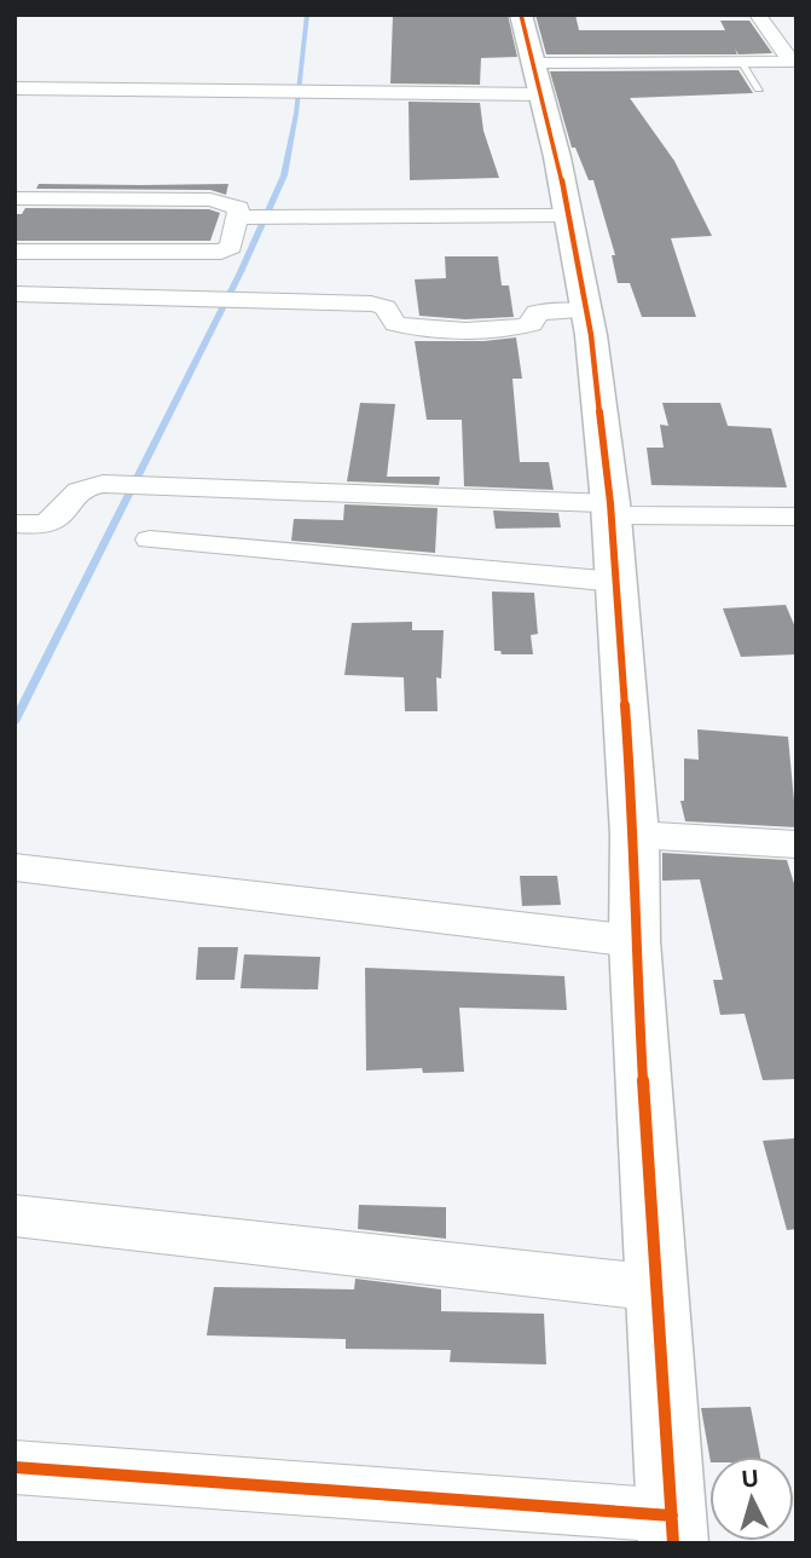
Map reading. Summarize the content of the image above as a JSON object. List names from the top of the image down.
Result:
{
  "north": "top"
}
